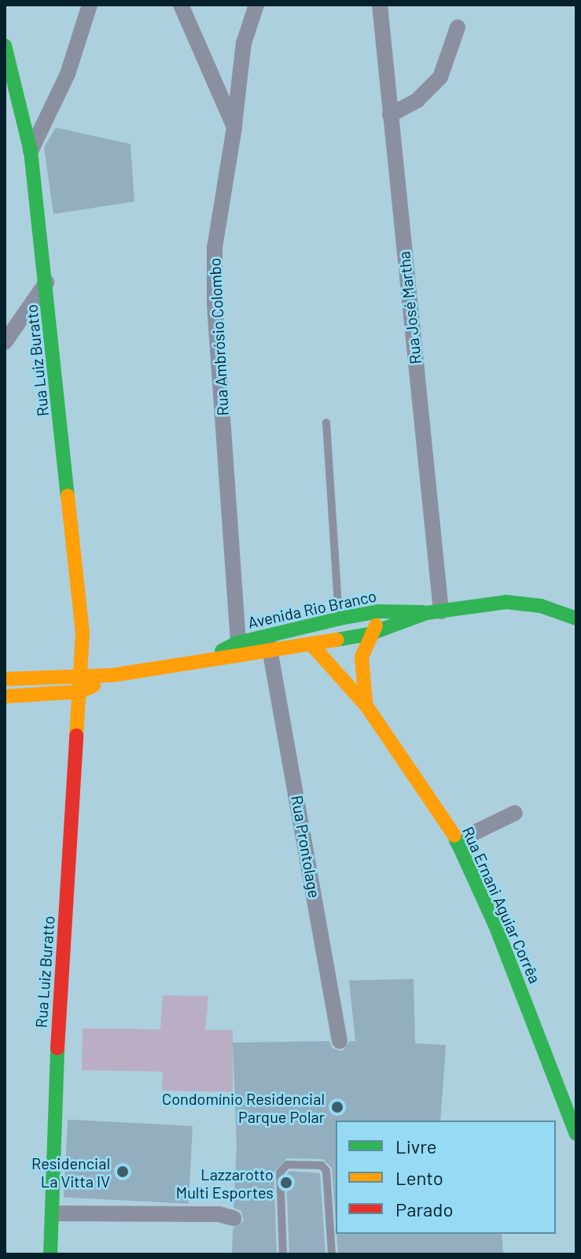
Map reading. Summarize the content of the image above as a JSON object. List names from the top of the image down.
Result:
{
  "streets": {
    "main road": ["Rua Luiz Buratto", "Avenida Rio Branco", "Rua Ernani Aguiar Corrêa"],
    "street": ["Rua José Martha", "Rua Ambrósio Colombo", "Rua Prontolage"]
  },
  "crossings": [
    ["Rua José Martha", "Avenida Rio Branco"],
    ["Rua Ambrósio Colombo", "Avenida Rio Branco"],
    ["Rua Luiz Buratto", "Avenida Rio Branco"],
    ["Avenida Rio Branco", "Rua Prontolage"],
    ["Avenida Rio Branco", "Rua Ernani Aguiar Corrêa"]
  ],
  "places": ["Condomínio Residencial Parque Polar", "Residencial La Vitta IV", "Lazzarotto Multi Esportes"],
  "legend": ["Livre", "Lento", "Parado"]
}
